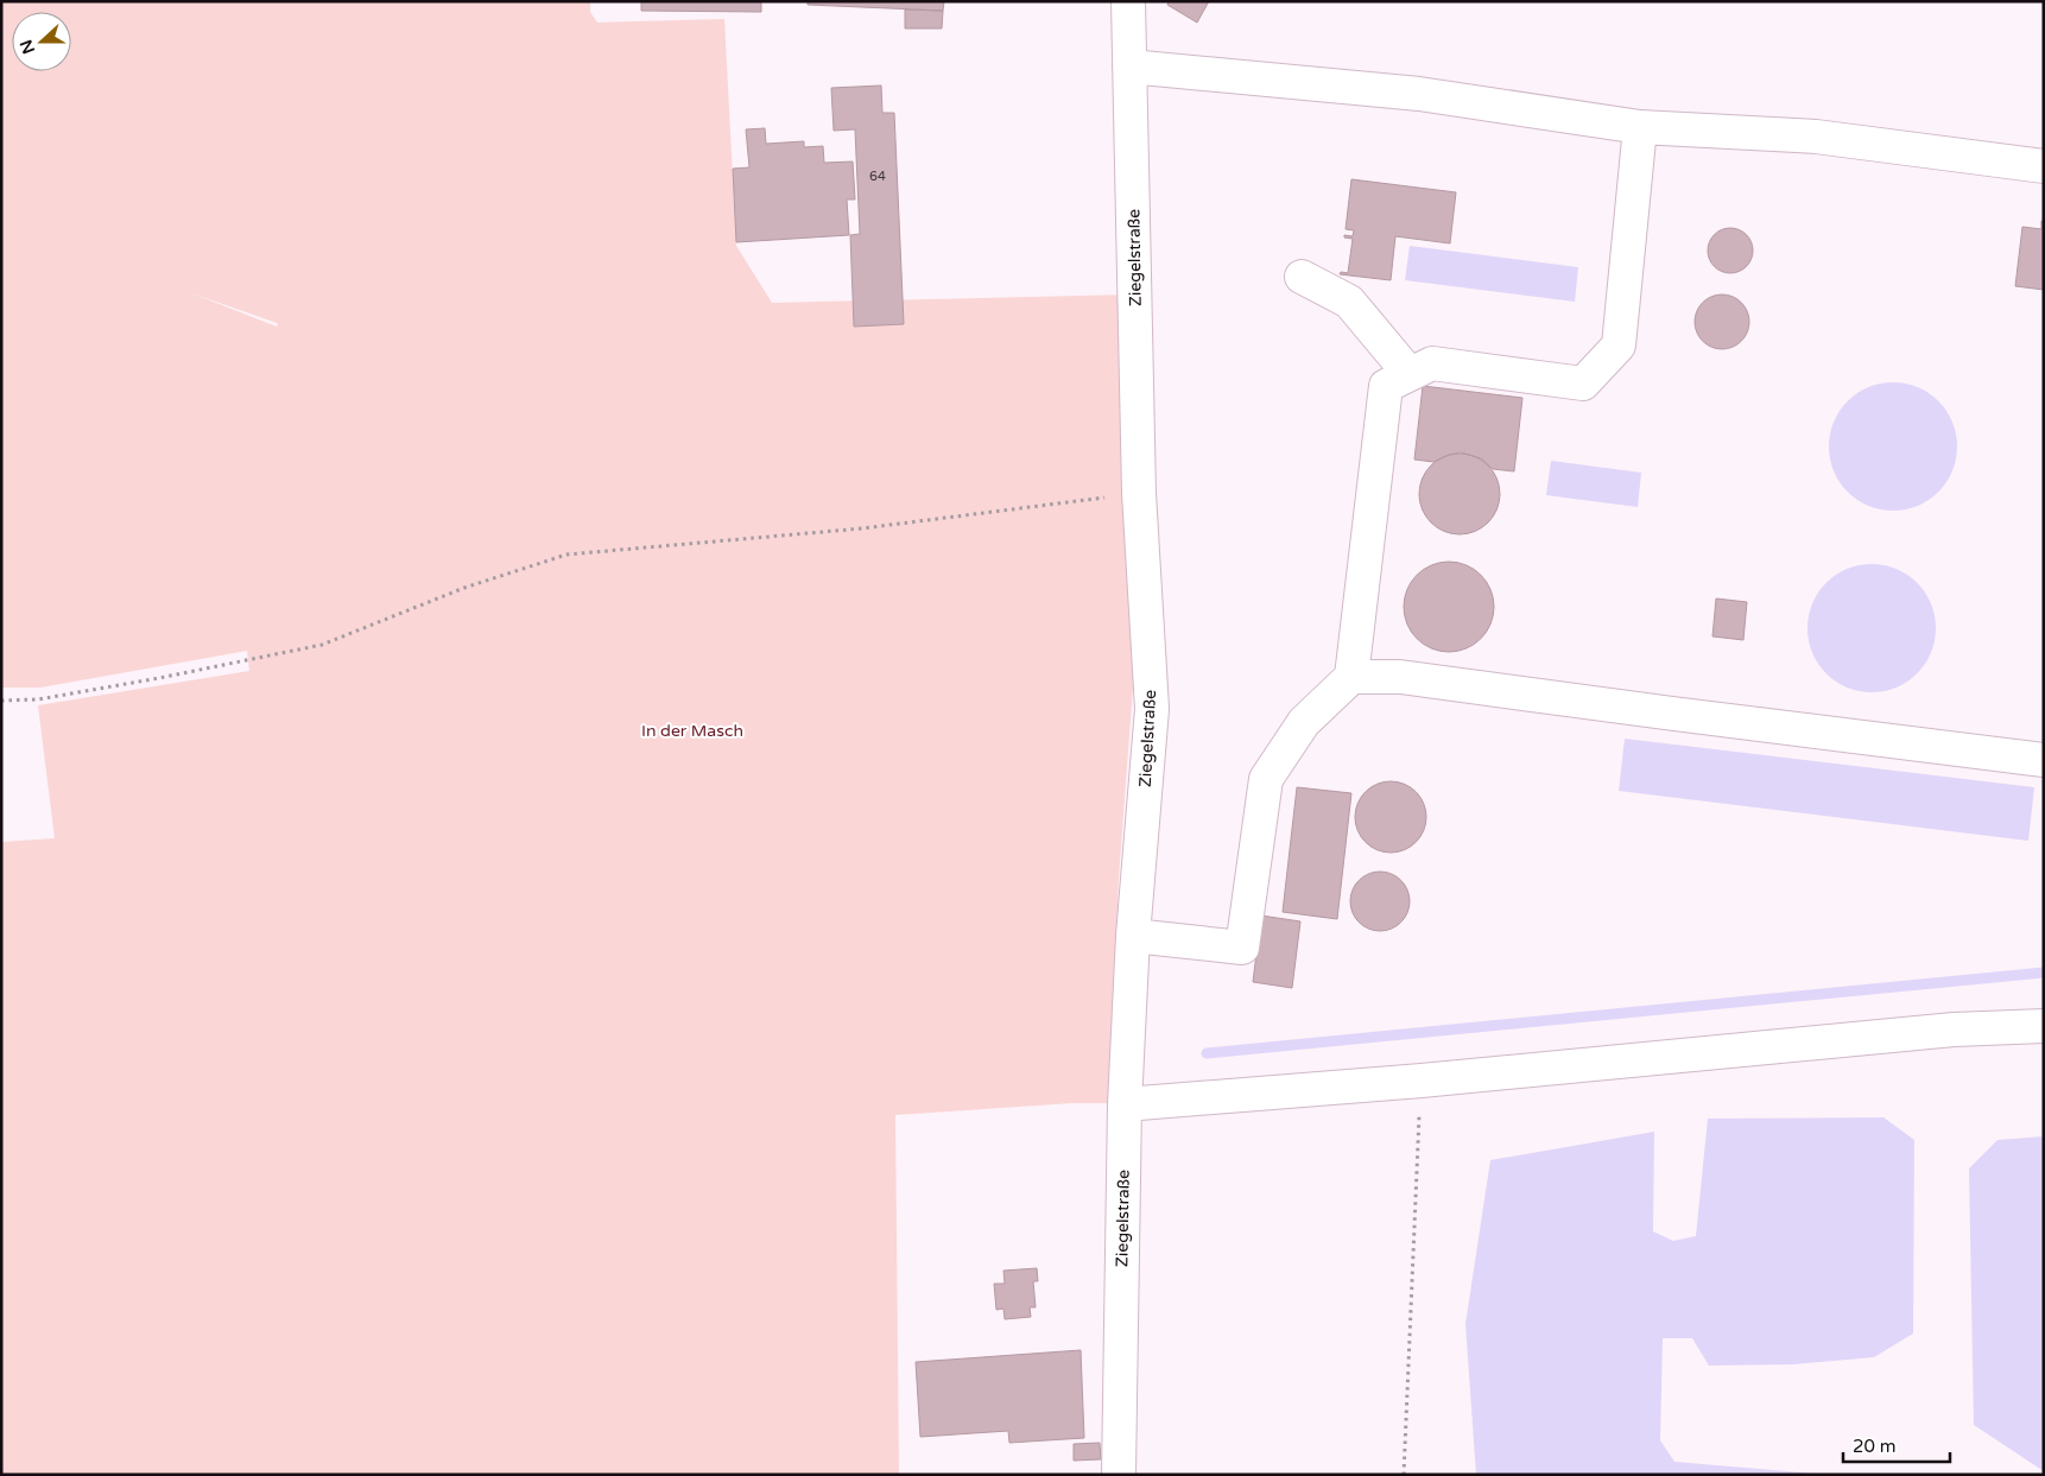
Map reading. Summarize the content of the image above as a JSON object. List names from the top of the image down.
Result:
{
  "streets": {
    "street": ["Ziegelstraße"]
  },
  "parks": ["In der Masch"],
  "house_numbers": ["64"],
  "scale_bar": "20 m",
  "north": "left"
}
